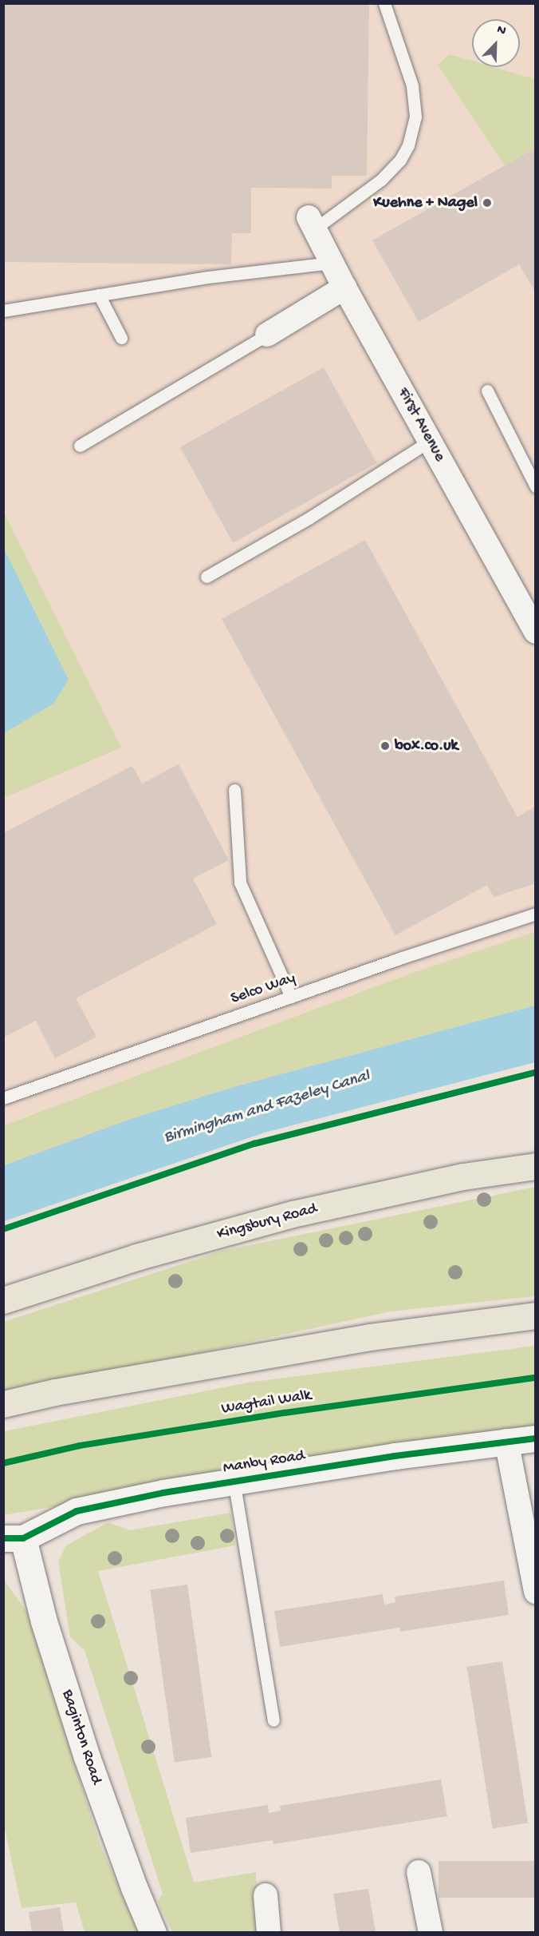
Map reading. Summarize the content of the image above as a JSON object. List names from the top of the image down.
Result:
{
  "streets": {
    "highway": ["Kingsbury Road"],
    "street": ["First Avenue", "Manby Road", "Baginton Road"],
    "lane": ["Selco Way"],
    "cycle path": ["Wagtail Walk"]
  },
  "crossings": [
    ["Manby Road", "Baginton Road"]
  ],
  "water": ["Birmingham and Fazeley Canal"],
  "places": ["Kuehne + Nagel", "box.co.uk"],
  "north": "top right"
}
